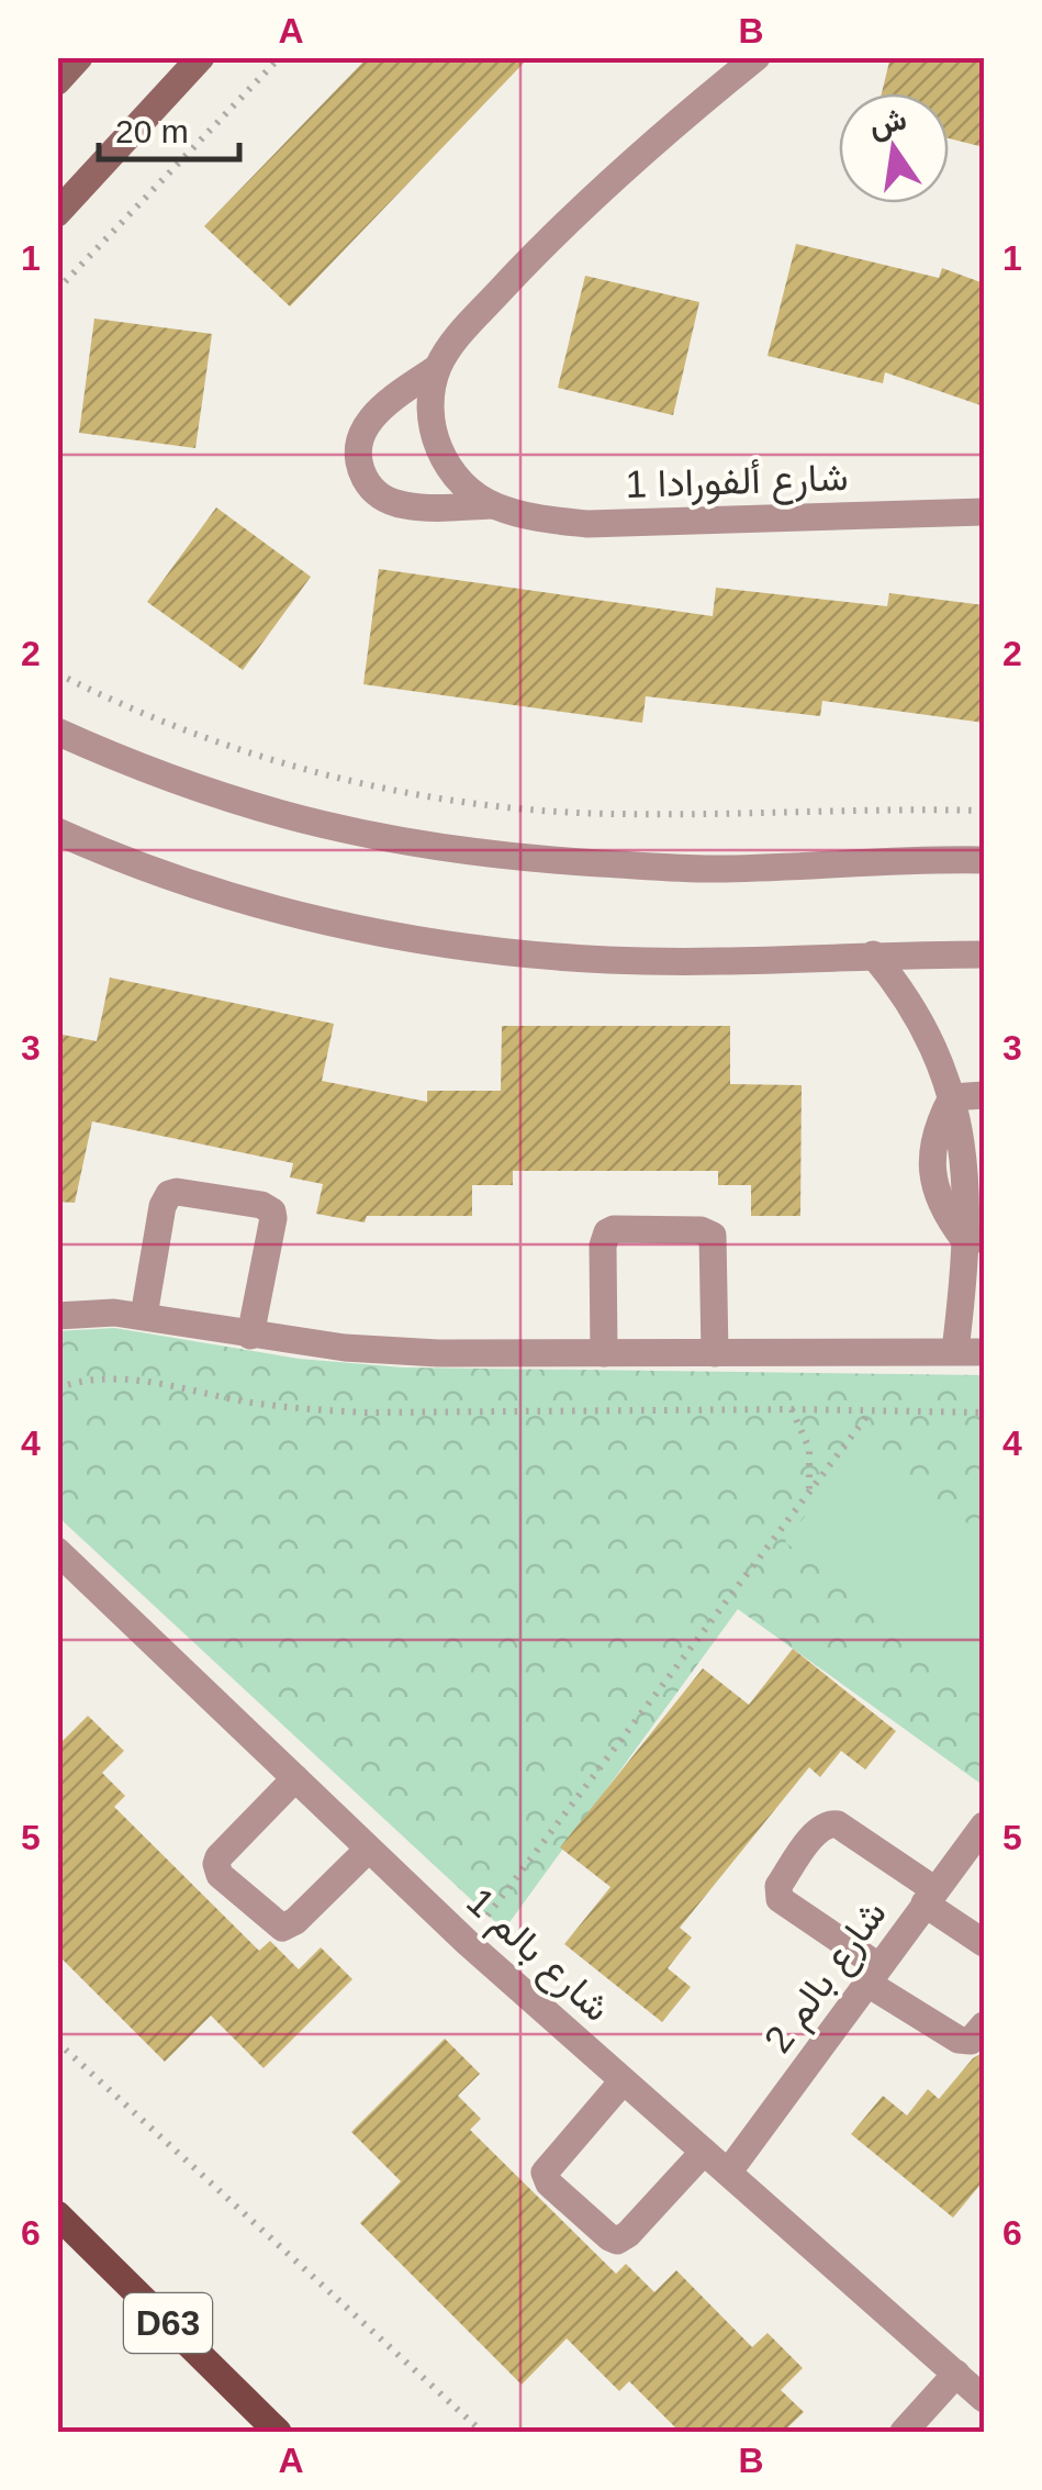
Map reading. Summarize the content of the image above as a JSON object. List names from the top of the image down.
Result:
{
  "streets": {
    "main road": ["D63"],
    "street": ["شارع ألفورادا 1", "شارع بالم 1", "شارع بالم 2"]
  },
  "crossings": [
    ["شارع بالم 1", "شارع بالم 2"]
  ],
  "scale_bar": "20 m",
  "north": "top",
  "grid": {
    "columns": ["A", "B"],
    "rows": [
      "1",
      "2",
      "3",
      "4",
      "5",
      "6"
    ]
  }
}
